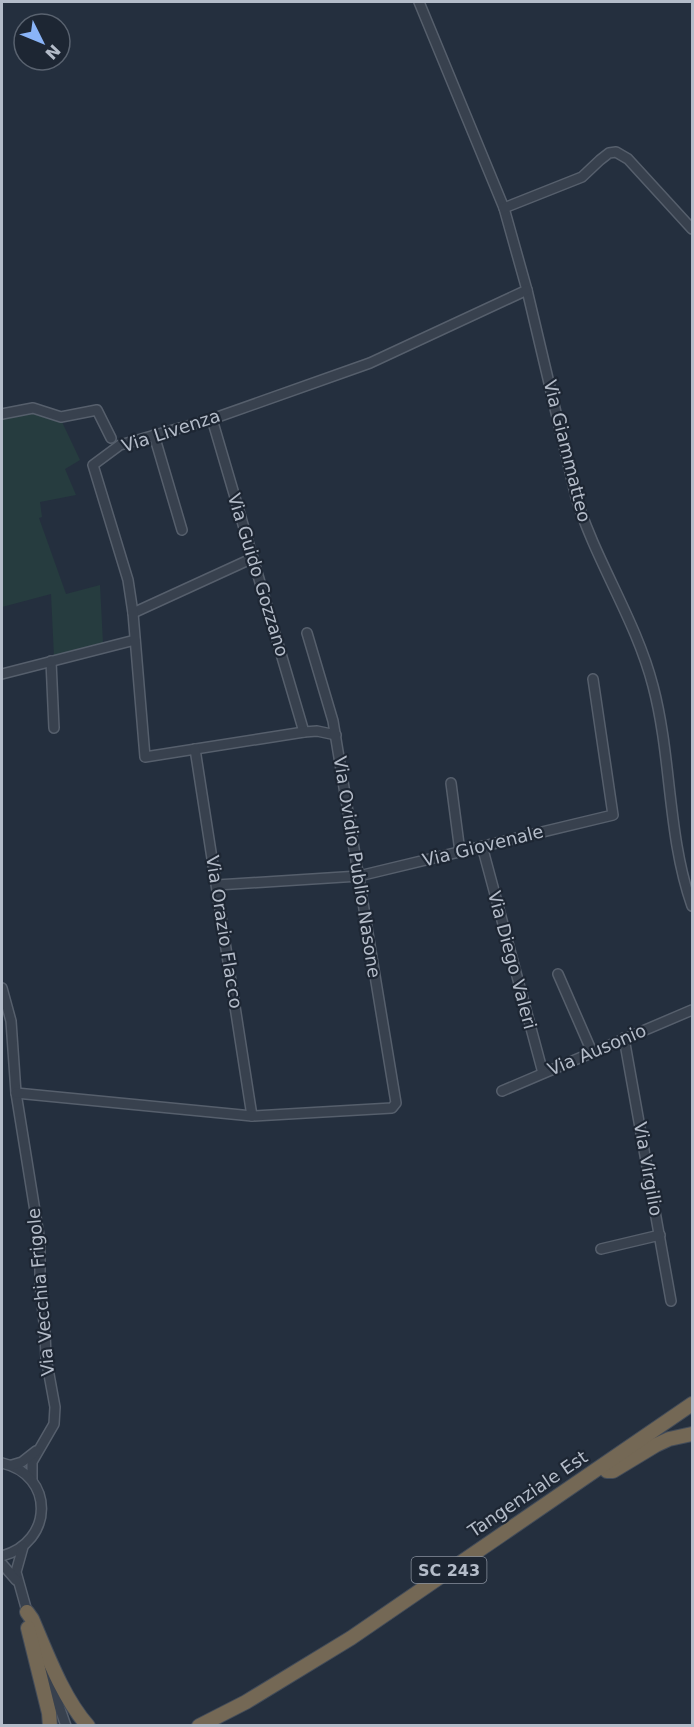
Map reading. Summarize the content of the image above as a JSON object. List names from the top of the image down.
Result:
{
  "streets": {
    "highway": ["Tangenziale Est", "SC 243"],
    "street": [
      "Via Livenza",
      "Via Giammatteo",
      "Via Guido Gozzano",
      "Via Giovenale",
      "Via Ovidio Publio Nasone",
      "Via Orazio Flacco",
      "Via Diego Valeri",
      "Via Ausonio",
      "Via Virgilio",
      "Via Vecchia Frigole"
    ]
  },
  "crossings": [
    ["Via Livenza", "Via Giammatteo"],
    ["Via Livenza", "Via Guido Gozzano"],
    ["Via Livenza", "Via Orazio Flacco"],
    ["Via Giovenale", "Via Ovidio Publio Nasone"],
    ["Via Giovenale", "Via Orazio Flacco"],
    ["Via Giovenale", "Via Diego Valeri"],
    ["Via Ovidio Publio Nasone", "Via Orazio Flacco"],
    ["Via Diego Valeri", "Via Ausonio"],
    ["Via Ausonio", "Via Virgilio"]
  ],
  "north": "bottom right"
}
